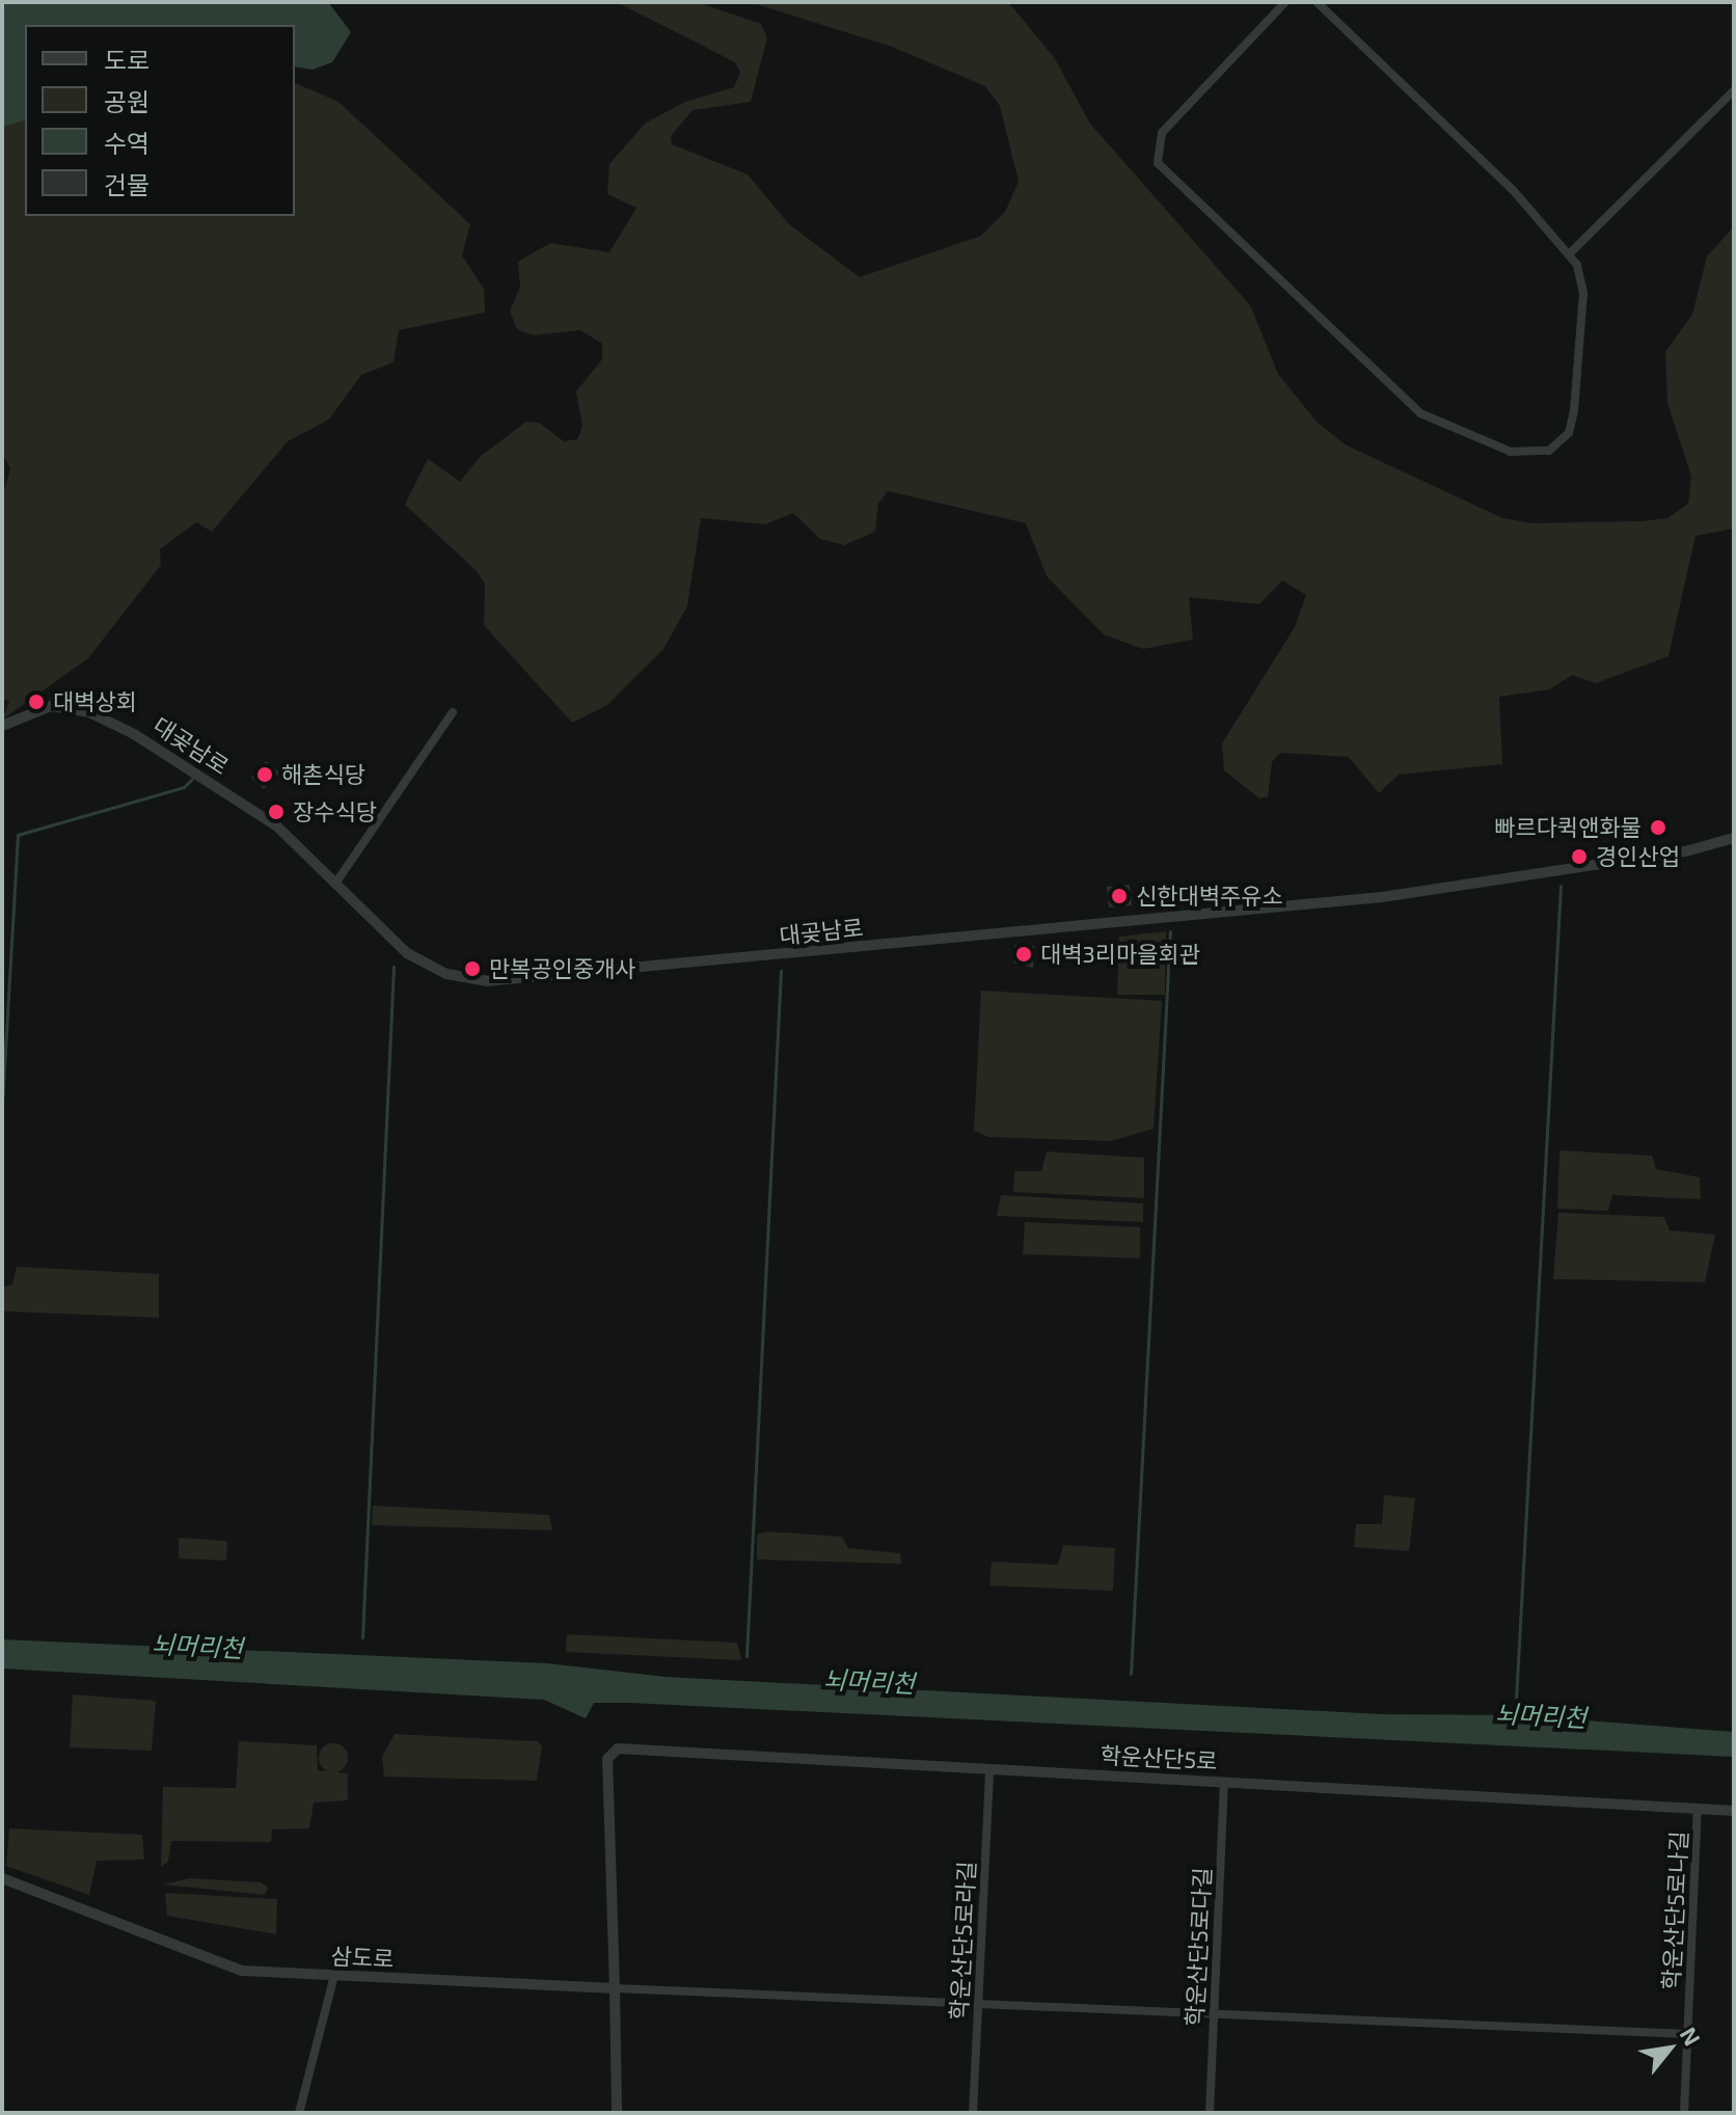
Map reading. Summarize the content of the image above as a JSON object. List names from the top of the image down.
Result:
{
  "streets": {
    "street": [
      "대곶남로",
      "학운산단5로",
      "학운산단5로나길",
      "학운산단5로라길",
      "학운산단5로다길",
      "삼도로"
    ]
  },
  "crossings": [
    ["학운산단5로", "학운산단5로나길"],
    ["학운산단5로", "학운산단5로라길"],
    ["학운산단5로", "학운산단5로다길"],
    ["학운산단5로", "삼도로"]
  ],
  "water": ["뇌머리천"],
  "places": [
    "대벽상회",
    "해촌식당",
    "장수식당",
    "빠르다퀵앤화물",
    "경인산업",
    "신한대벽주유소",
    "대벽3리마을회관",
    "만복공인중개사"
  ],
  "legend": [
    "도로",
    "공원",
    "수역",
    "건물"
  ],
  "north": "top right"
}
